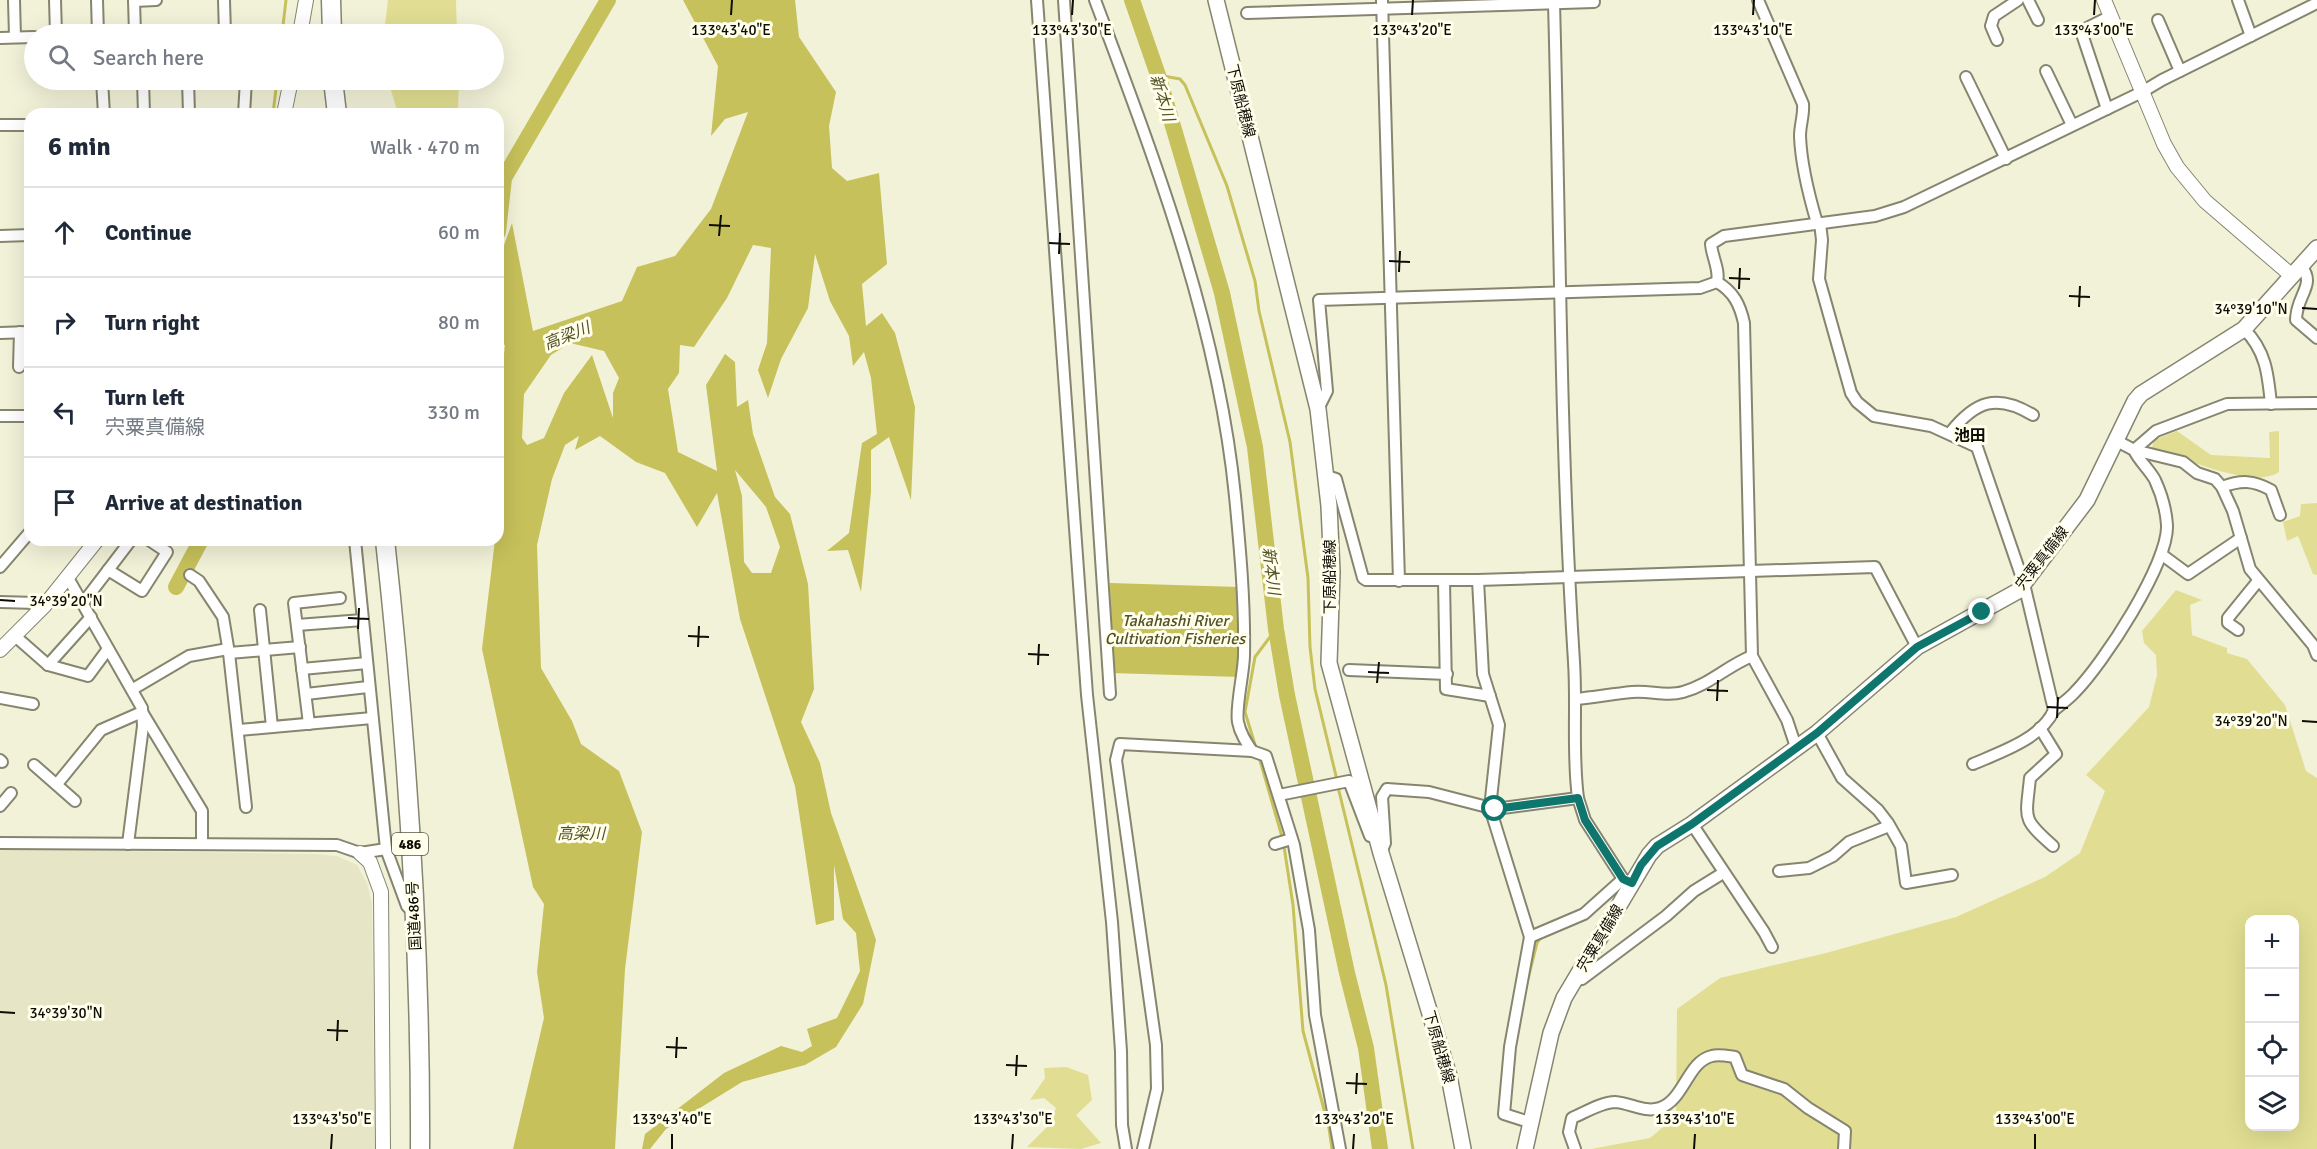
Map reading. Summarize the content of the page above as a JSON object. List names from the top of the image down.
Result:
{
  "streets": {
    "highway": ["486", "国道486号"],
    "main road": ["下原船穂線", "宍粟真備線"]
  },
  "districts": ["池田"],
  "water": ["新本川", "高梁川", "Takahashi River Cultivation Fisheries"],
  "page": {
    "search": "Search here",
    "heading": ["6 min", "Walk · 470 m"],
    "list": [
      ["Continue", "60 m"],
      ["Turn right", "80 m"],
      ["Turn left", "宍粟真備線", "330 m"],
      "Arrive at destination"
    ],
    "map_buttons": ["+", "−"]
  },
  "coordinates": [
    "133°43'40\"E",
    "133°43'30\"E",
    "133°43'20\"E",
    "133°43'10\"E",
    "133°43'00\"E",
    "34°39'10\"N",
    "34°39'20\"N",
    "34°39'30\"N",
    "133°43'50\"E"
  ]
}
